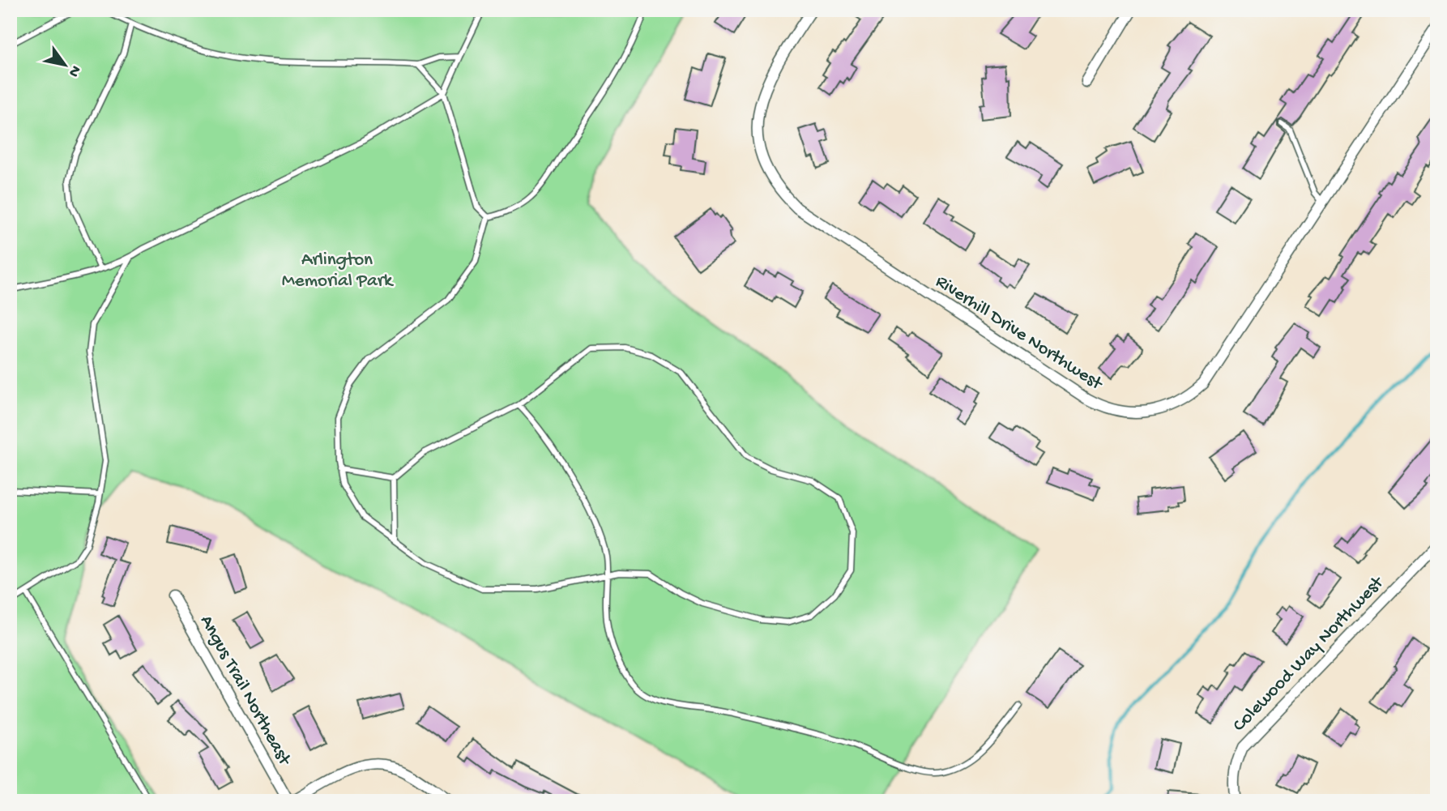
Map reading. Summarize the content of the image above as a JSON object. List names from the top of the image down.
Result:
{
  "streets": {
    "street": ["Riverhill Drive Northwest", "Colewood Way Northwest", "Angus Trail Northeast"]
  },
  "parks": ["Arlington Memorial Park"],
  "north": "bottom right"
}
